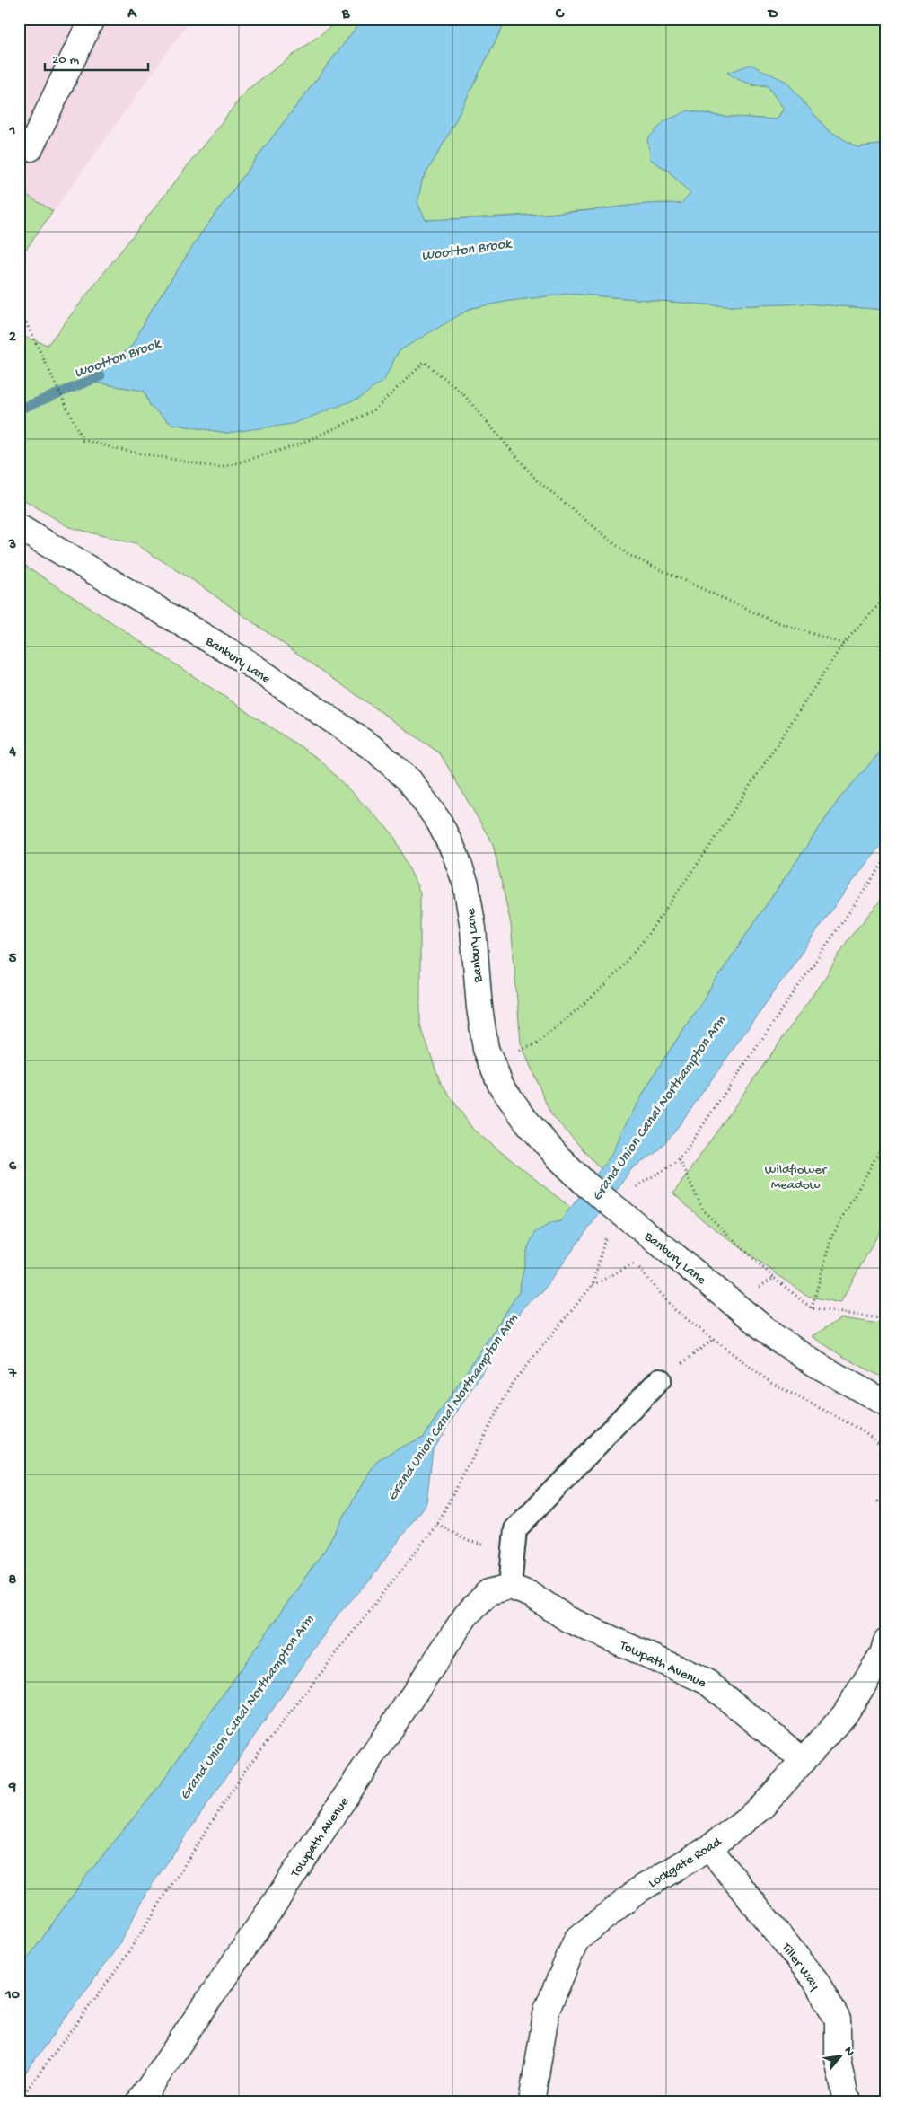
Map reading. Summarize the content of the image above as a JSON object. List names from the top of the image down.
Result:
{
  "streets": {
    "street": [
      "Banbury Lane",
      "Towpath Avenue",
      "Lockgate Road",
      "Tiller Way"
    ]
  },
  "crossings": [
    ["Towpath Avenue", "Lockgate Road"],
    ["Lockgate Road", "Tiller Way"]
  ],
  "water": ["Wootton Brook", "Grand Union Canal Northampton Arm"],
  "parks": ["Wildflower Meadow"],
  "scale_bar": "20 m",
  "north": "top right",
  "grid": {
    "columns": [
      "A",
      "B",
      "C",
      "D"
    ],
    "rows": [
      "1",
      "2",
      "3",
      "4",
      "5",
      "6",
      "7",
      "8",
      "9",
      "10"
    ]
  }
}
